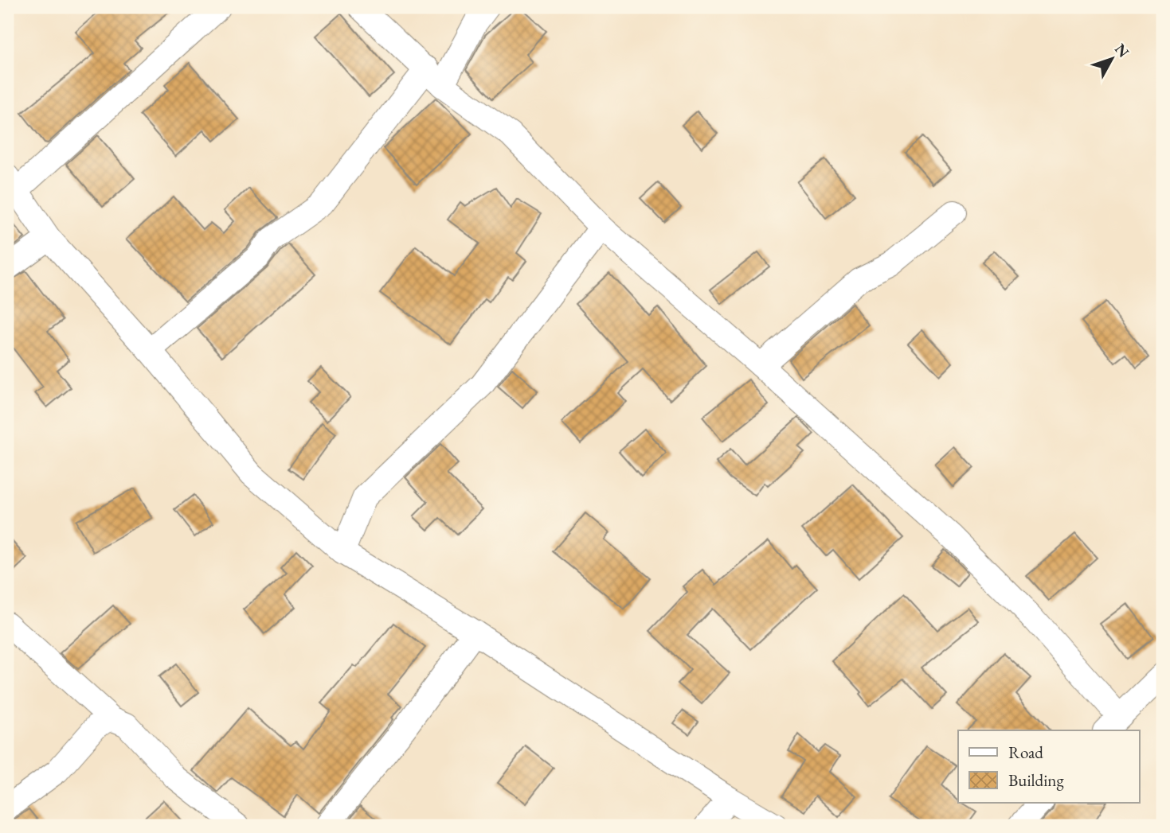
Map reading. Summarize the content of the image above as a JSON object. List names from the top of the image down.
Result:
{
  "legend": ["Road", "Building"],
  "north": "top right"
}
